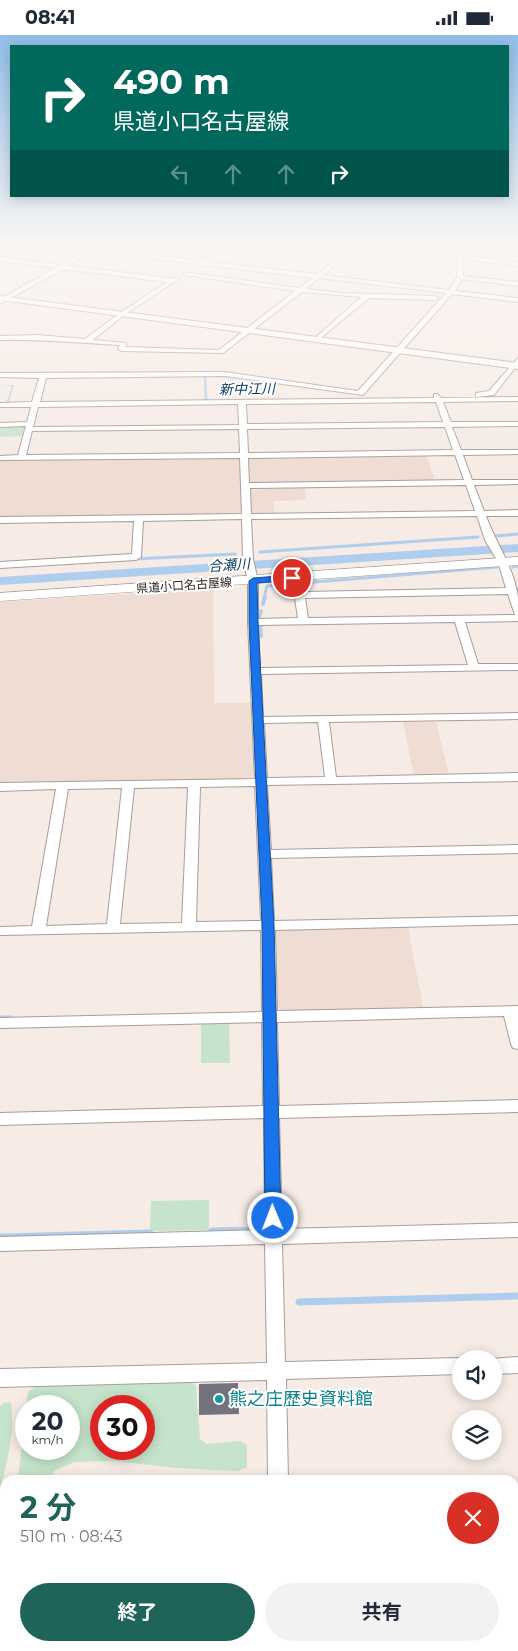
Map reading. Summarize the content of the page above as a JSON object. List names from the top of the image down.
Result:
{
  "streets": {
    "main road": ["県道小口名古屋線"]
  },
  "water": ["新中江川", "合瀬川"],
  "places": ["熊之庄歴史資料館"],
  "page": {
    "status": "08:41",
    "turn": ["490 m", "県道小口名古屋線"],
    "speed": "20 km/h",
    "limit": "30",
    "heading": ["2 分", "510 m · 08:43"],
    "buttons": ["終了", "共有"]
  }
}
